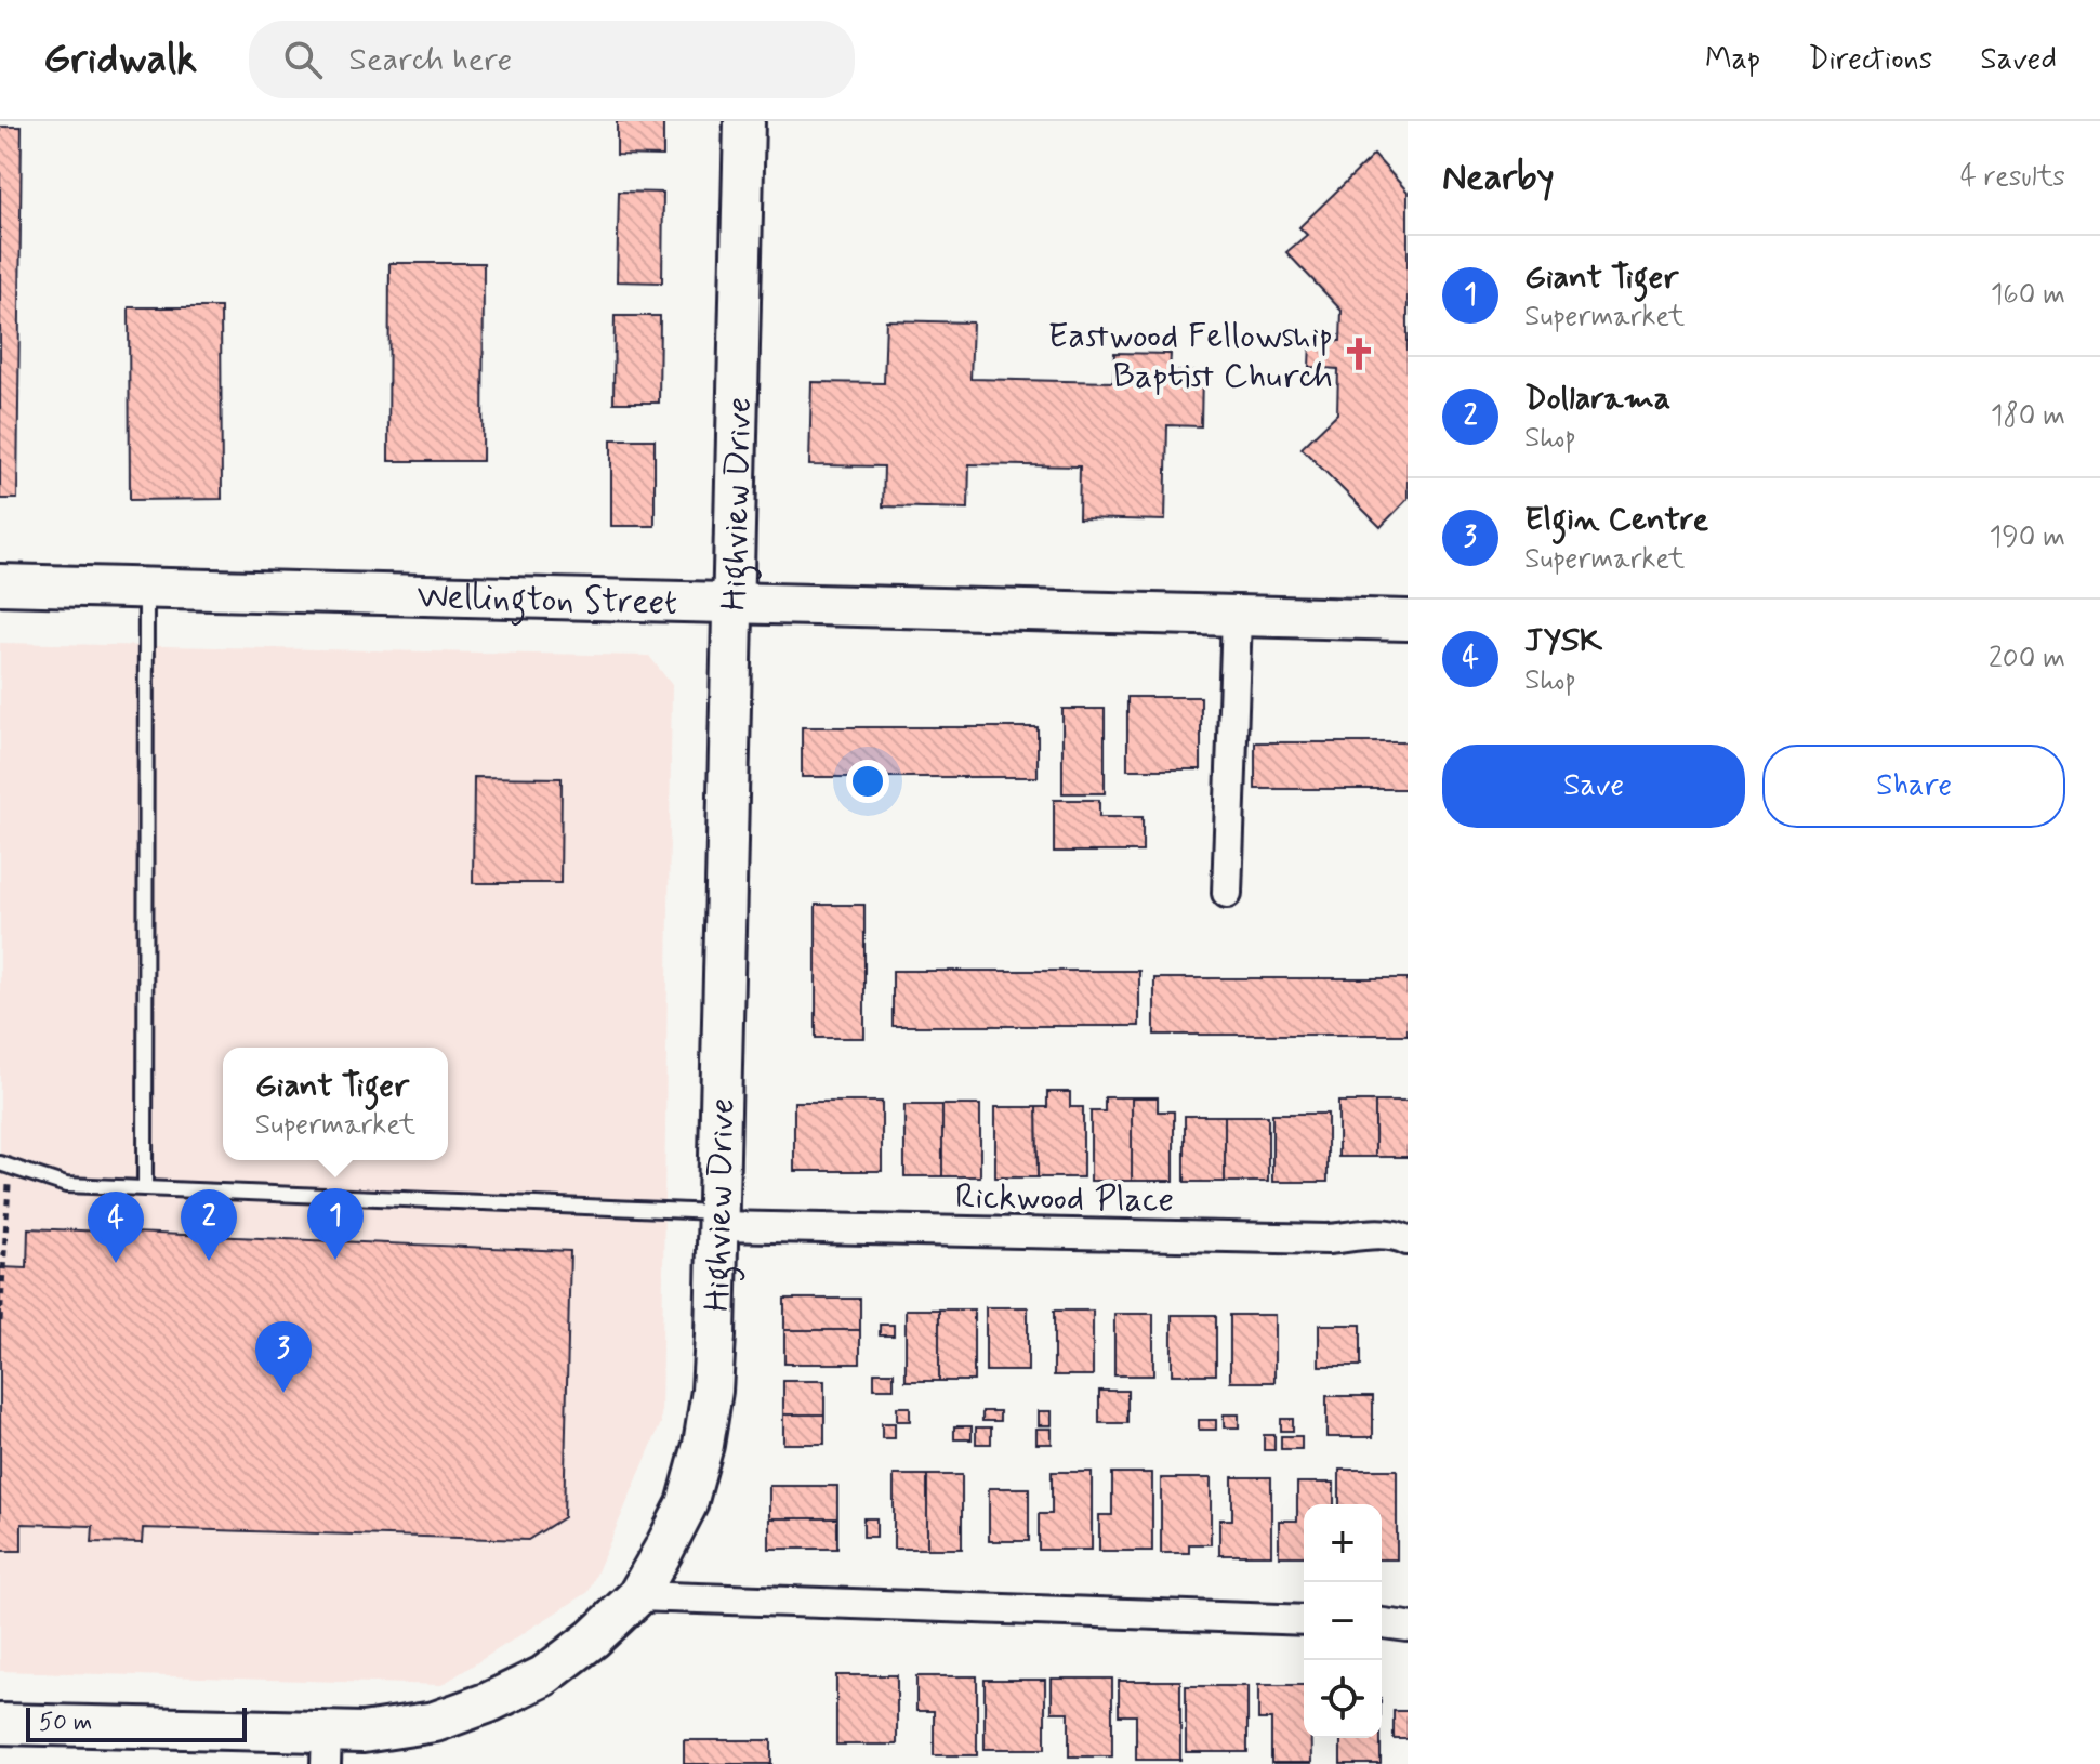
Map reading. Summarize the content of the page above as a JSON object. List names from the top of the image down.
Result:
{
  "streets": {
    "street": ["Highview Drive", "Wellington Street", "Rickwood Place"]
  },
  "crossings": [
    ["Highview Drive", "Wellington Street"],
    ["Highview Drive", "Rickwood Place"]
  ],
  "places": {
    "church": ["Eastwood Fellowship Baptist Church"]
  },
  "scale_bar": "50 m",
  "page": {
    "header": "Gridwalk",
    "search": "Search here",
    "nav": ["Map", "Directions", "Saved"],
    "heading": ["Nearby", "4 results"],
    "list": [
      {
        "mark": "1",
        "name": "Giant Tiger",
        "note": "Supermarket",
        "value": "160 m"
      },
      {
        "mark": "2",
        "name": "Dollarama",
        "note": "Shop",
        "value": "180 m"
      },
      {
        "mark": "3",
        "name": "Elgin Centre",
        "note": "Supermarket",
        "value": "190 m"
      },
      {
        "mark": "4",
        "name": "JYSK",
        "note": "Shop",
        "value": "200 m"
      }
    ],
    "buttons": ["Save", "Share"],
    "popup": ["Giant Tiger", "Supermarket"],
    "pins": [
      "1",
      "2",
      "4",
      "3"
    ],
    "map_buttons": ["+", "−"],
    "scale": "50 m"
  }
}
